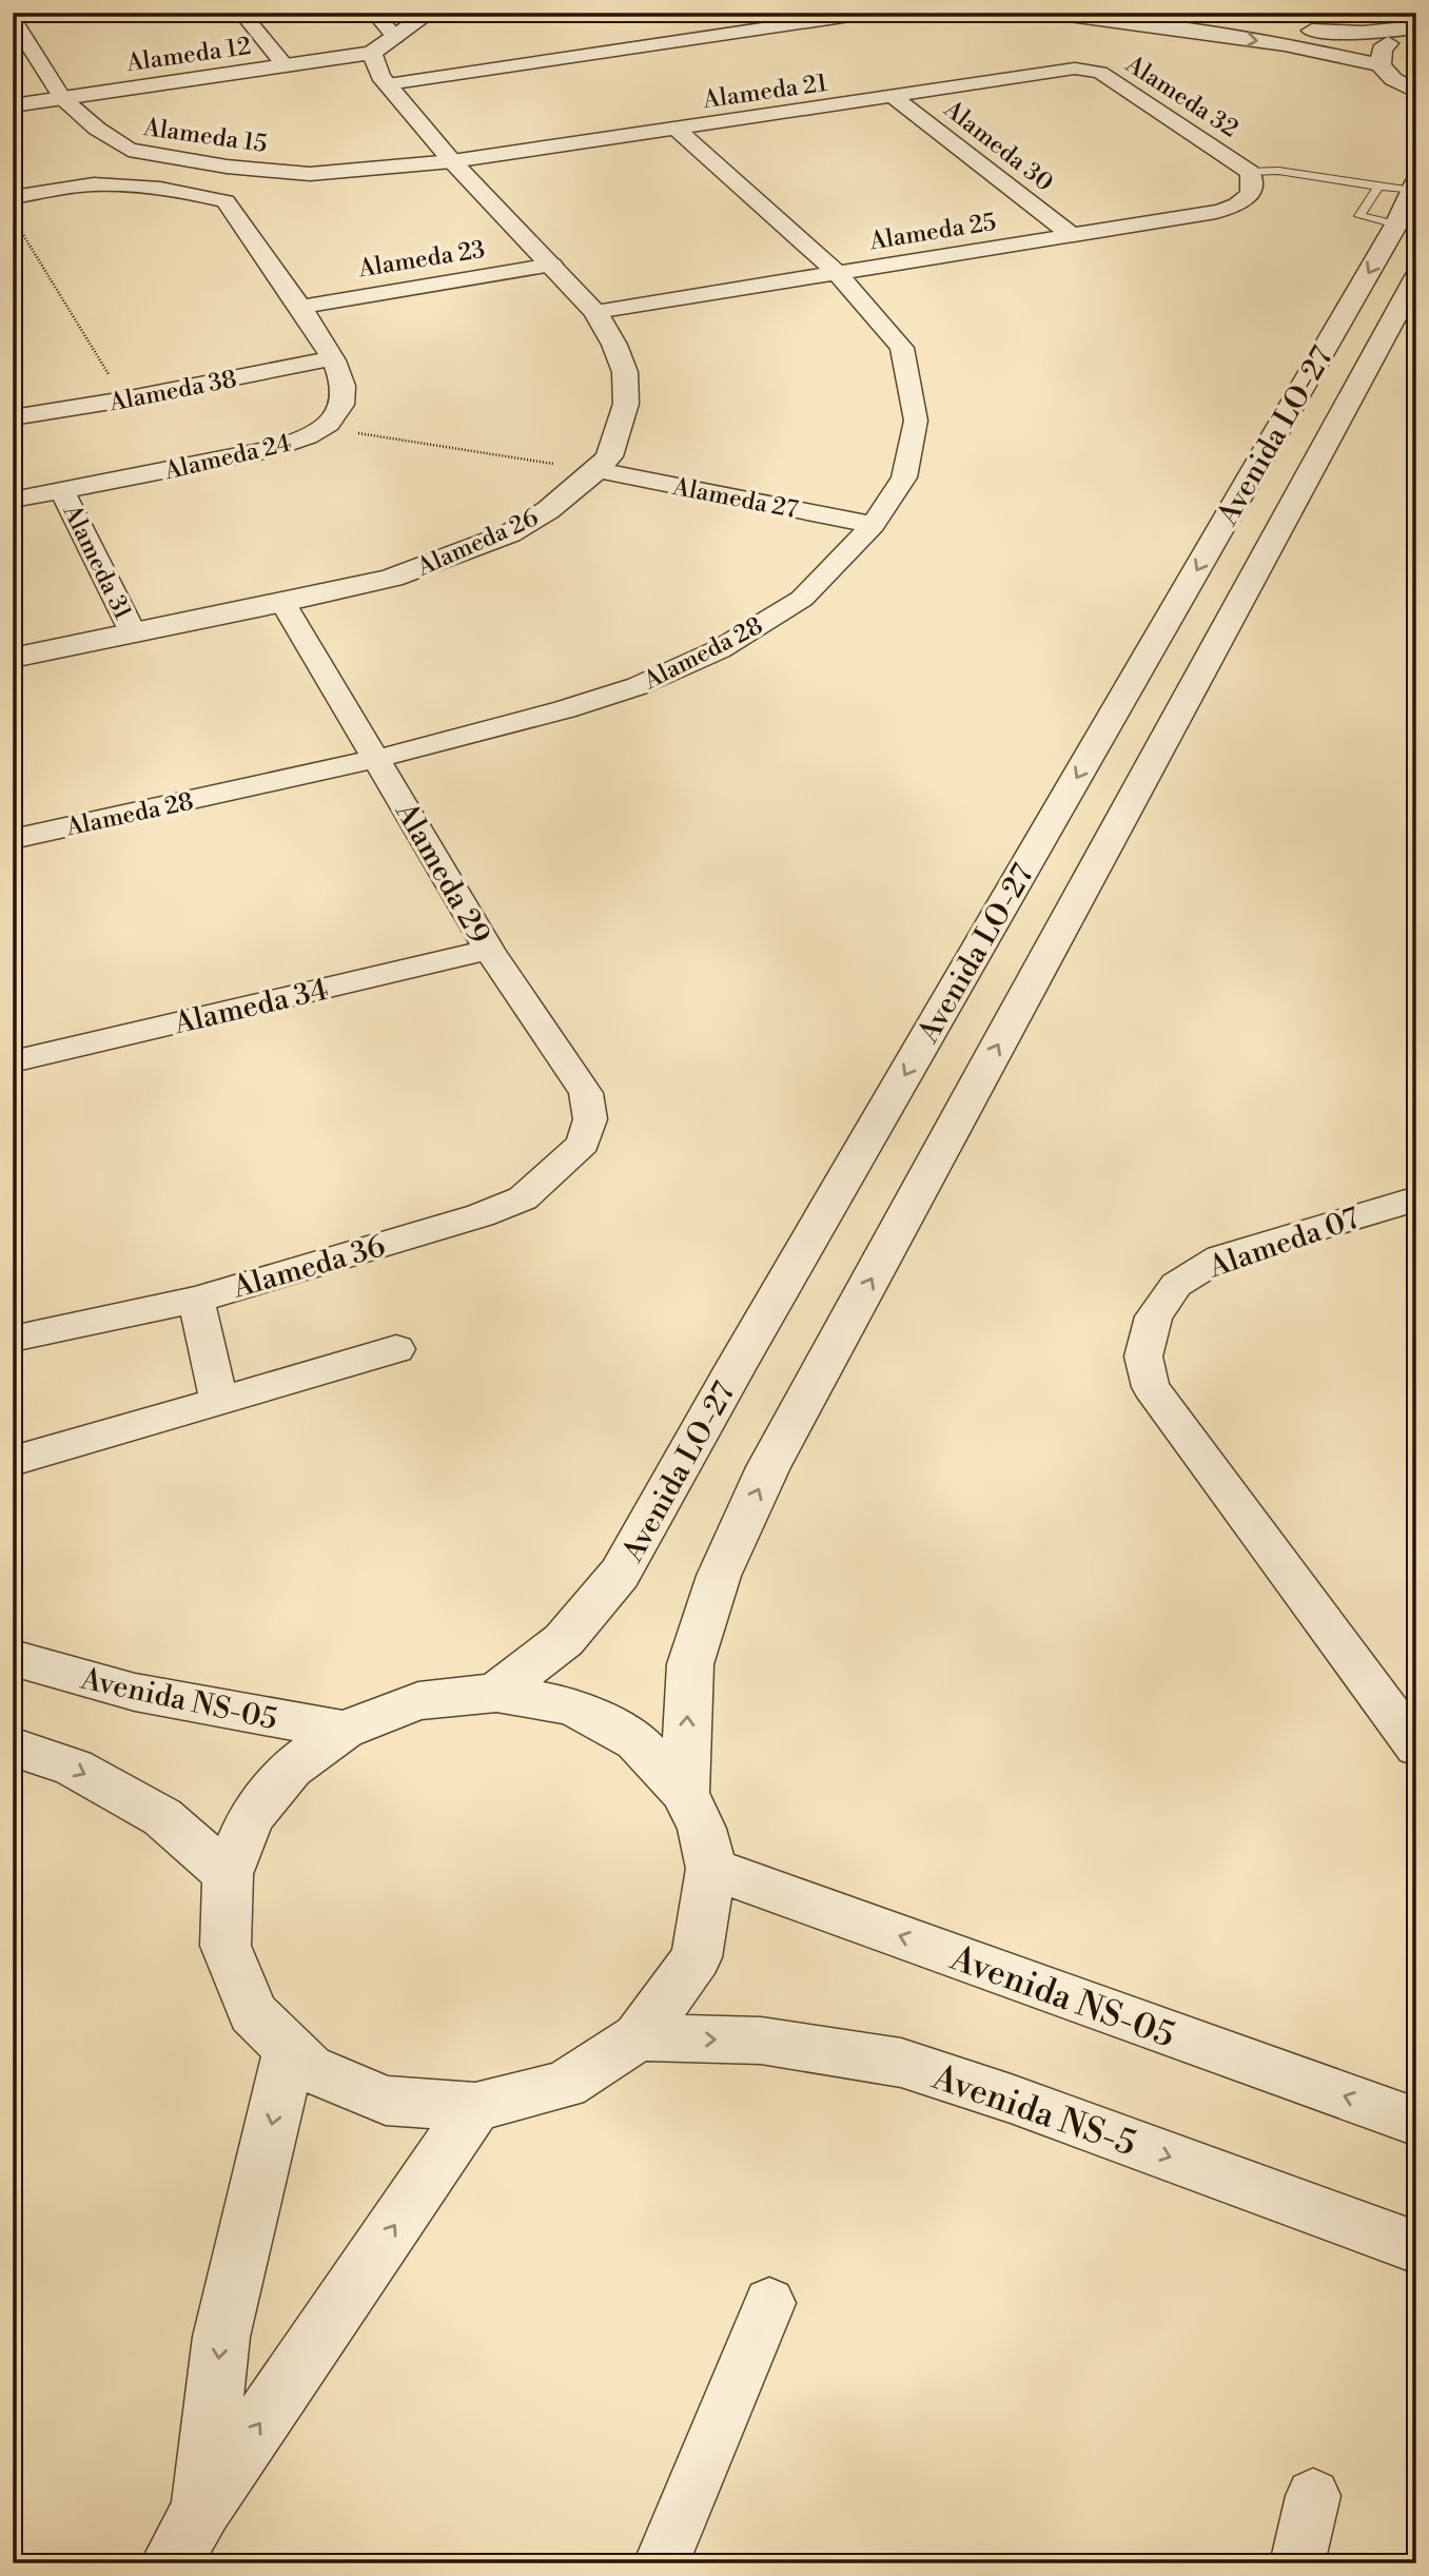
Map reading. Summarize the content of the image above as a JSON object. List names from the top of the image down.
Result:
{
  "streets": {
    "street": [
      "Alameda 12",
      "Alameda 21",
      "Alameda 32",
      "Alameda 15",
      "Alameda 30",
      "Alameda 25",
      "Alameda 23",
      "Alameda 38",
      "Avenida LO-27",
      "Alameda 24",
      "Alameda 27",
      "Alameda 26",
      "Alameda 31",
      "Alameda 28",
      "Alameda 29",
      "Alameda 34",
      "Alameda 07",
      "Alameda 36",
      "Avenida NS-05",
      "Avenida NS-5"
    ]
  },
  "crossings": [
    ["Alameda 12", "Alameda 15"],
    ["Alameda 12", "Alameda 26"],
    ["Alameda 21", "Alameda 32"],
    ["Alameda 21", "Alameda 15"],
    ["Alameda 21", "Alameda 30"],
    ["Alameda 21", "Alameda 26"],
    ["Alameda 21", "Alameda 28"],
    ["Alameda 32", "Alameda 25"],
    ["Alameda 15", "Alameda 26"],
    ["Alameda 30", "Alameda 25"],
    ["Alameda 25", "Alameda 26"],
    ["Alameda 25", "Alameda 28"],
    ["Alameda 23", "Alameda 24"],
    ["Alameda 23", "Alameda 26"],
    ["Alameda 38", "Alameda 24"],
    ["Alameda 24", "Alameda 31"],
    ["Alameda 27", "Alameda 26"],
    ["Alameda 27", "Alameda 28"],
    ["Alameda 26", "Alameda 31"],
    ["Alameda 26", "Alameda 29"],
    ["Alameda 28", "Alameda 29"],
    ["Alameda 29", "Alameda 34"],
    ["Alameda 29", "Alameda 36"]
  ],
  "one_way": ["Avenida NS-05", "Avenida NS-5"]
}
